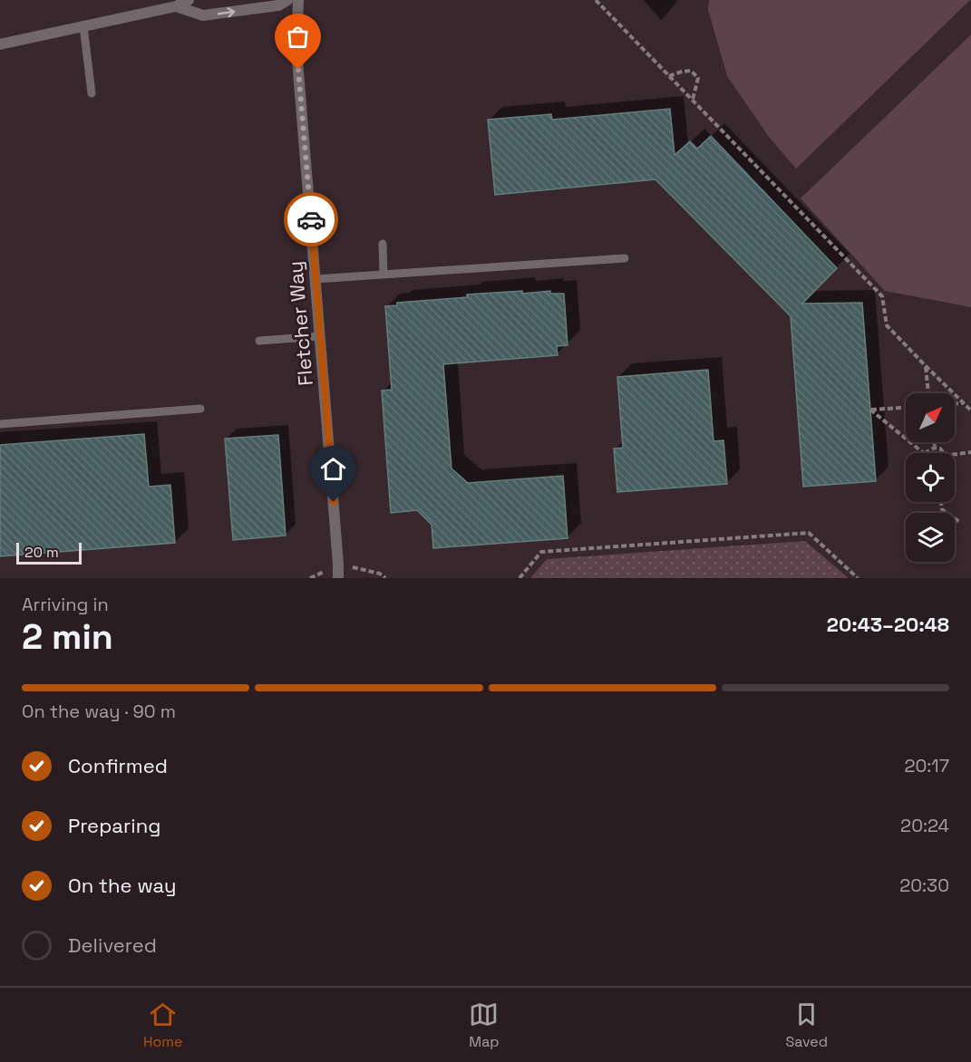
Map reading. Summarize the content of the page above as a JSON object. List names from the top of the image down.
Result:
{
  "streets": {
    "street": ["Fletcher Way"]
  },
  "scale_bar": "20 m",
  "north": "top right",
  "page": {
    "scale": "20 m",
    "heading": ["2 min", "Arriving in", "20:43–20:48"],
    "bar": "On the way · 90 m",
    "list": [
      ["Confirmed", "20:17"],
      ["Preparing", "20:24"],
      ["On the way", "20:30"],
      "Delivered"
    ],
    "tabs": ["Home", "Map", "Saved"]
  }
}
